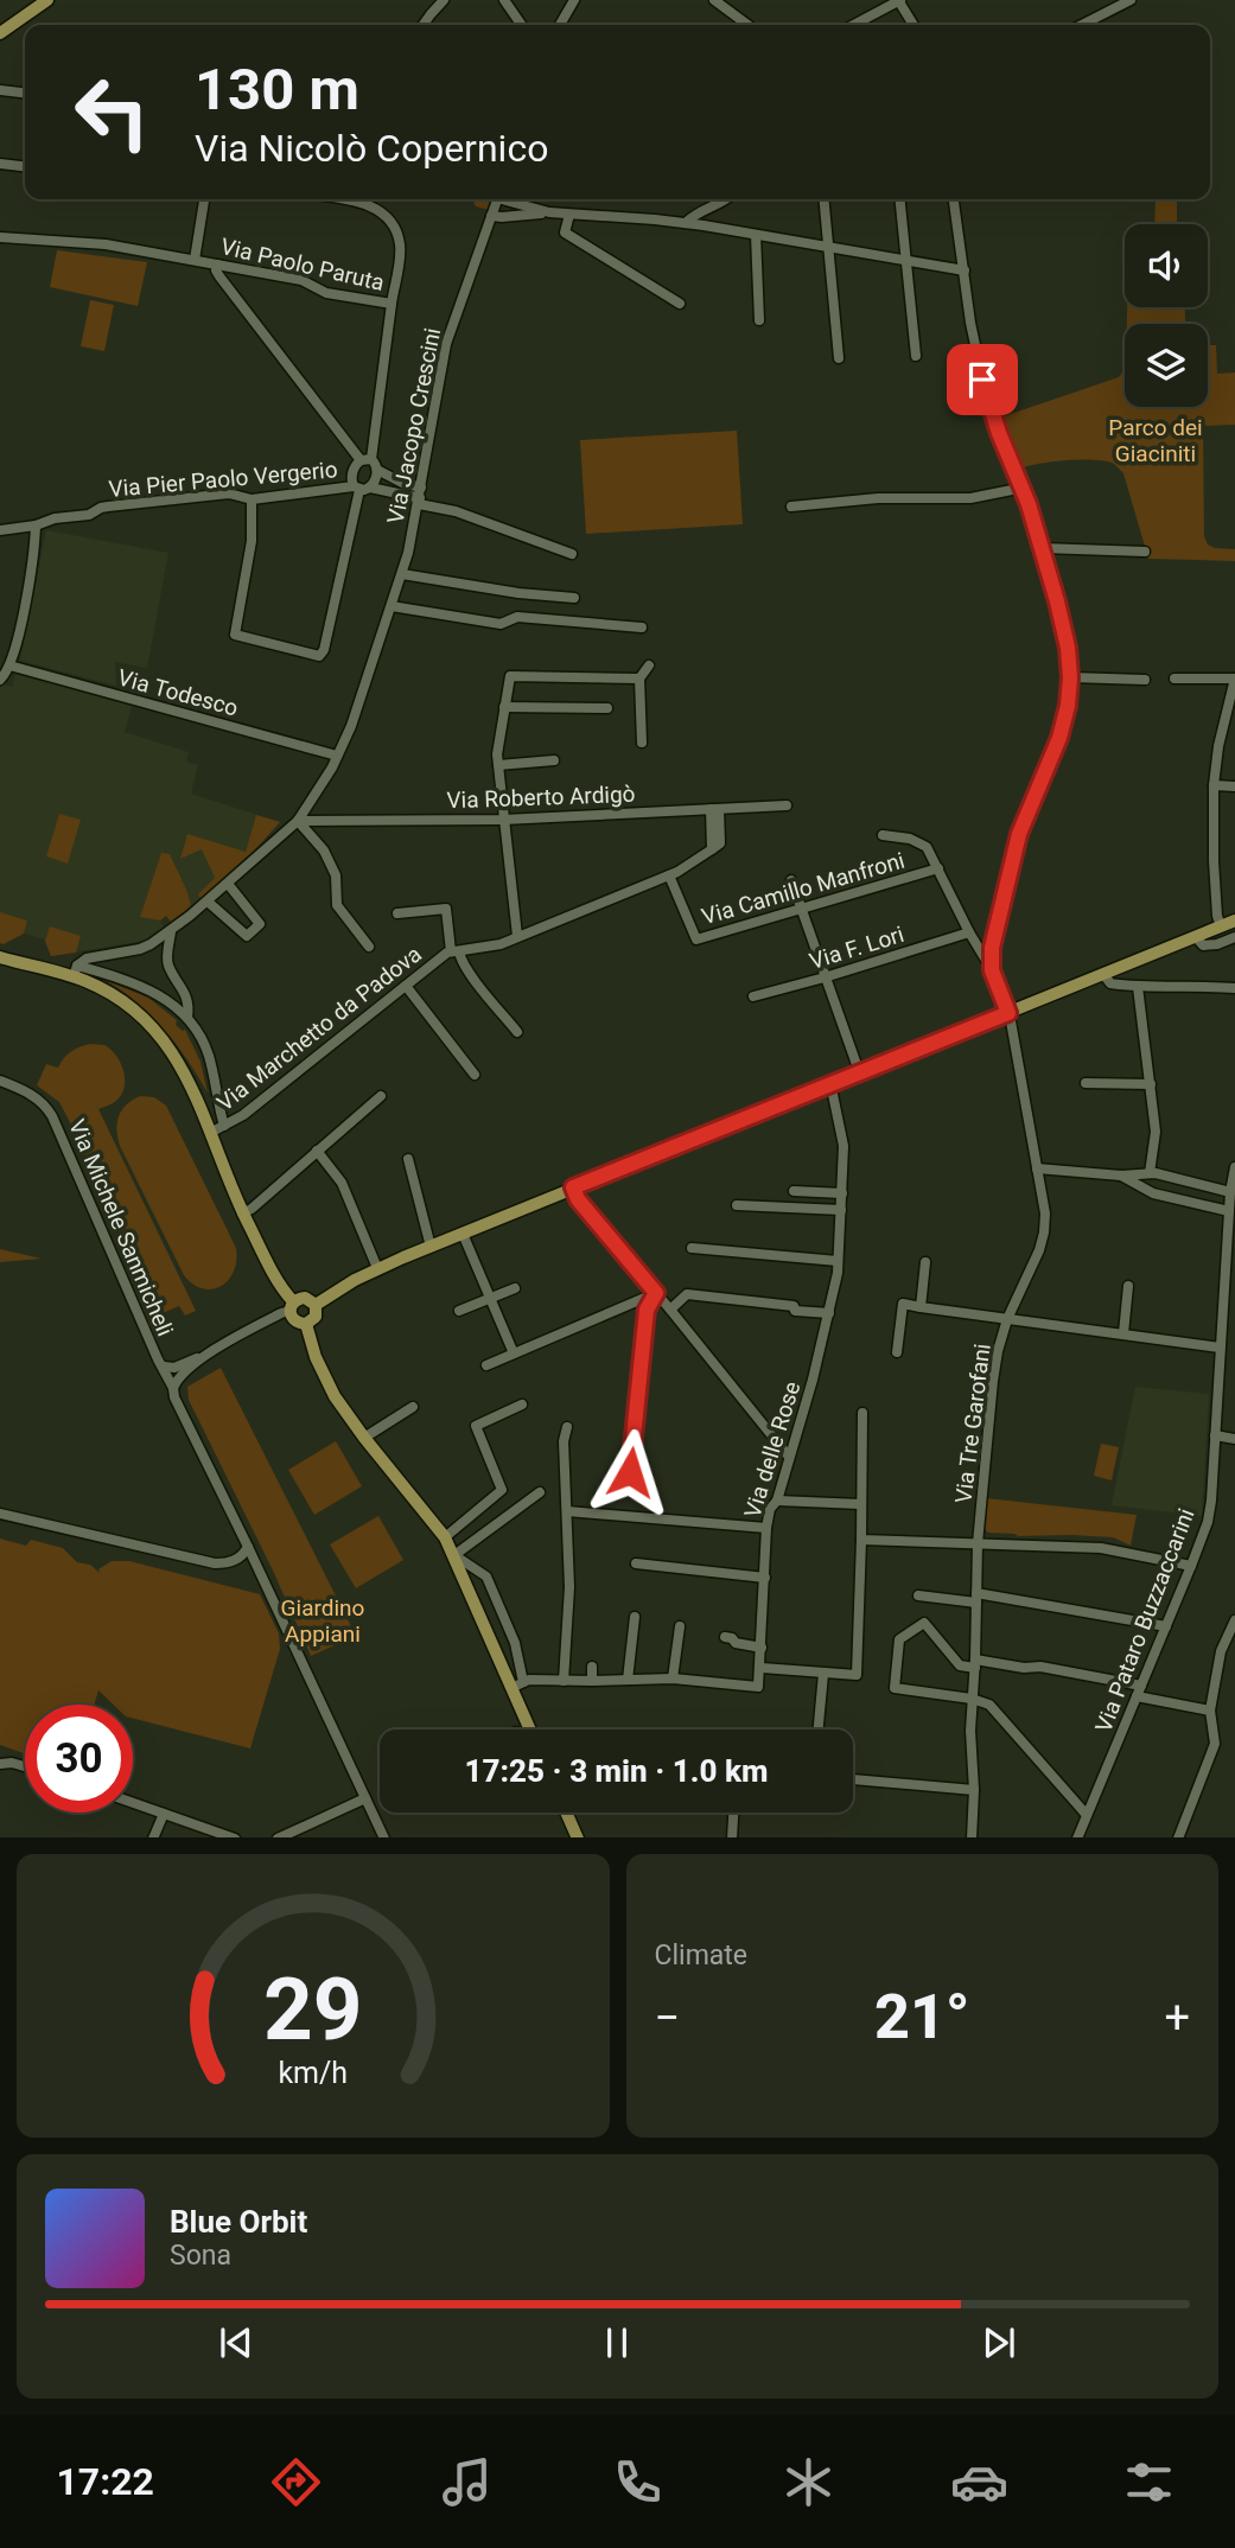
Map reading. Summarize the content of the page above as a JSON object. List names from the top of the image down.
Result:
{
  "streets": {
    "street": [
      "Via Paolo Paruta",
      "Via Jacopo Crescini",
      "Via Pier Paolo Vergerio",
      "Via Todesco",
      "Via Roberto Ardigò",
      "Via Camillo Manfroni",
      "Via F. Lori",
      "Via Marchetto da Padova",
      "Via Michele Sanmicheli",
      "Via Tre Garofani",
      "Via delle Rose",
      "Via Pataro Buzzaccarini"
    ]
  },
  "crossings": [
    ["Via Paolo Paruta", "Via Pier Paolo Vergerio"],
    ["Via Jacopo Crescini", "Via Pier Paolo Vergerio"],
    ["Via Jacopo Crescini", "Via Todesco"],
    ["Via Jacopo Crescini", "Via Roberto Ardigò"],
    ["Via Roberto Ardigò", "Via Marchetto da Padova"],
    ["Via Camillo Manfroni", "Via Marchetto da Padova"],
    ["Via Camillo Manfroni", "Via Tre Garofani"],
    ["Via F. Lori", "Via Tre Garofani"]
  ],
  "parks": ["Parco dei Giaciniti", "Giardino Appiani"],
  "page": {
    "turn": ["130 m", "Via Nicolò Copernico"],
    "limit": "30",
    "trip": "17:25 · 3 min · 1.0 km",
    "tile": "Climate",
    "heat": ["−", "21°", "+"],
    "song": ["Blue Orbit", "Sona"],
    "tabs": "17:22",
    "gauge": ["29", "km/h"]
  }
}
